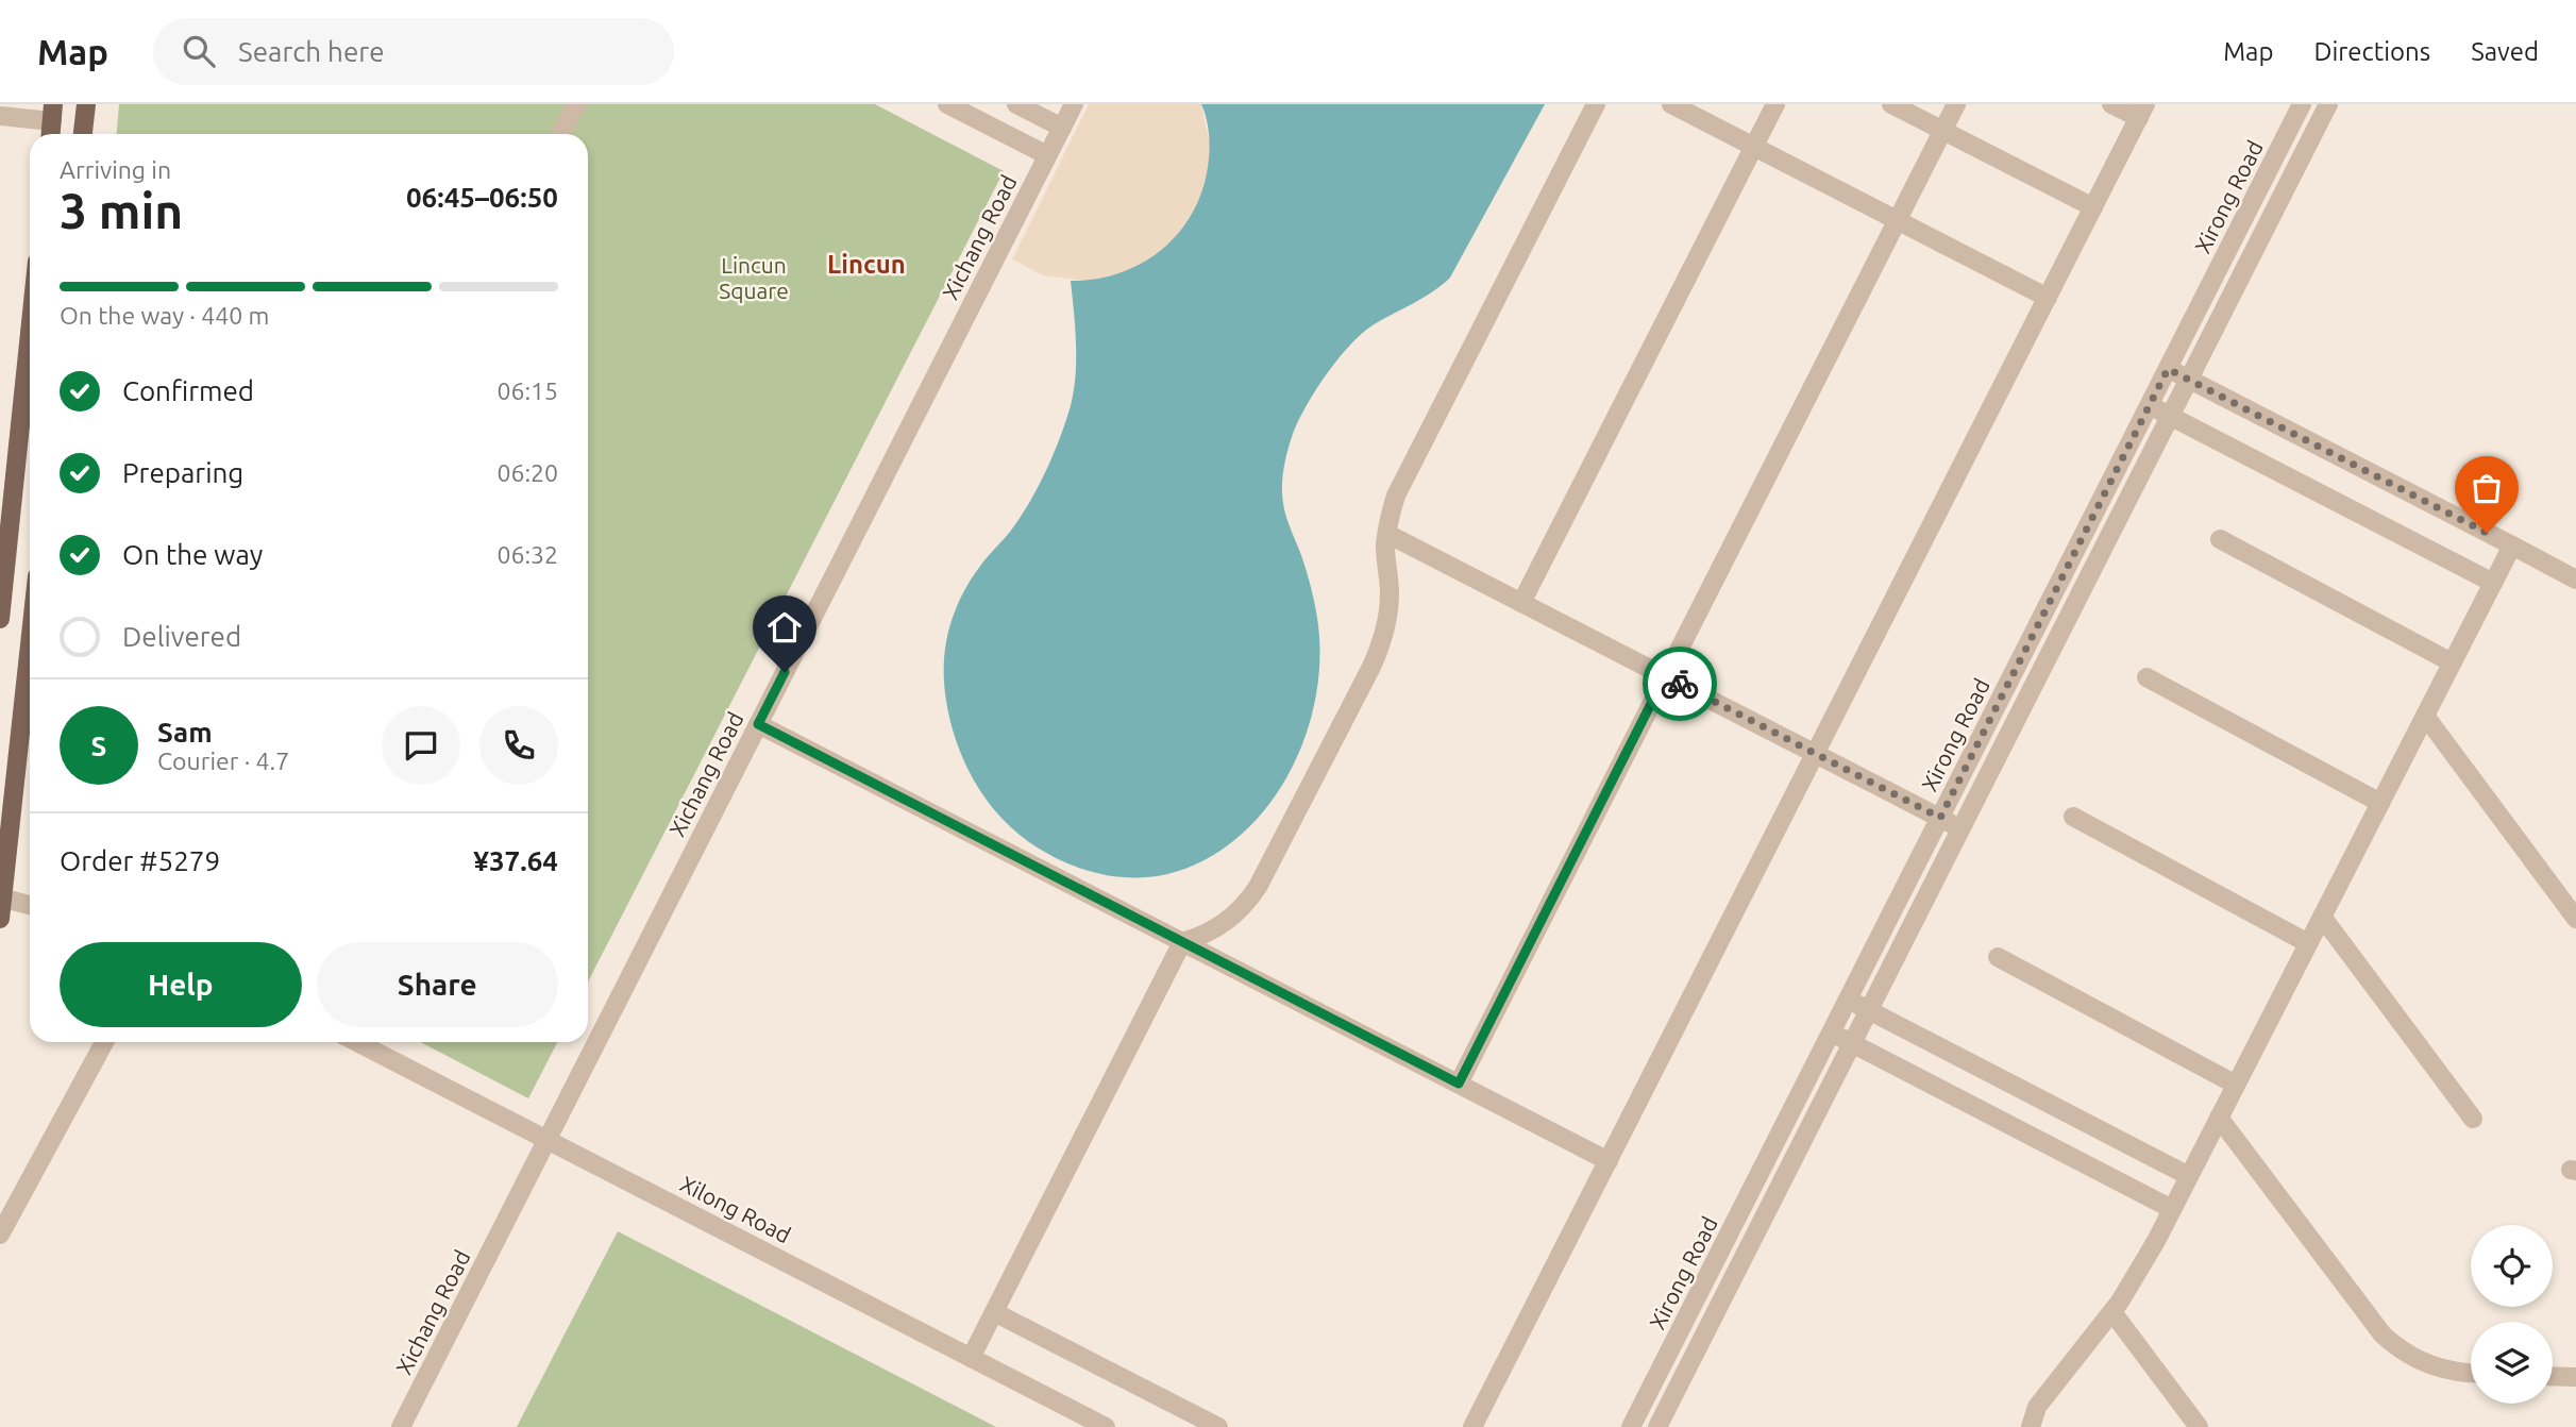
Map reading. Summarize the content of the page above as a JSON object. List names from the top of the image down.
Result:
{
  "streets": {
    "street": ["Xirong Road", "Xichang Road", "Xilong Road"]
  },
  "crossings": [
    ["Xichang Road", "Xilong Road"]
  ],
  "districts": ["Lincun"],
  "parks": ["Lincun Square"],
  "page": {
    "header": "Map",
    "search": "Search here",
    "nav": ["Map", "Directions", "Saved"],
    "heading": ["3 min", "Arriving in", "06:45–06:50"],
    "panel": [
      "Sam",
      "Courier · 4.7",
      "Order #5279",
      "¥37.64"
    ],
    "bar": "On the way · 440 m",
    "list": [
      ["Confirmed", "06:15"],
      ["Preparing", "06:20"],
      ["On the way", "06:32"],
      "Delivered"
    ],
    "round": "S",
    "buttons": ["Help", "Share"]
  }
}
